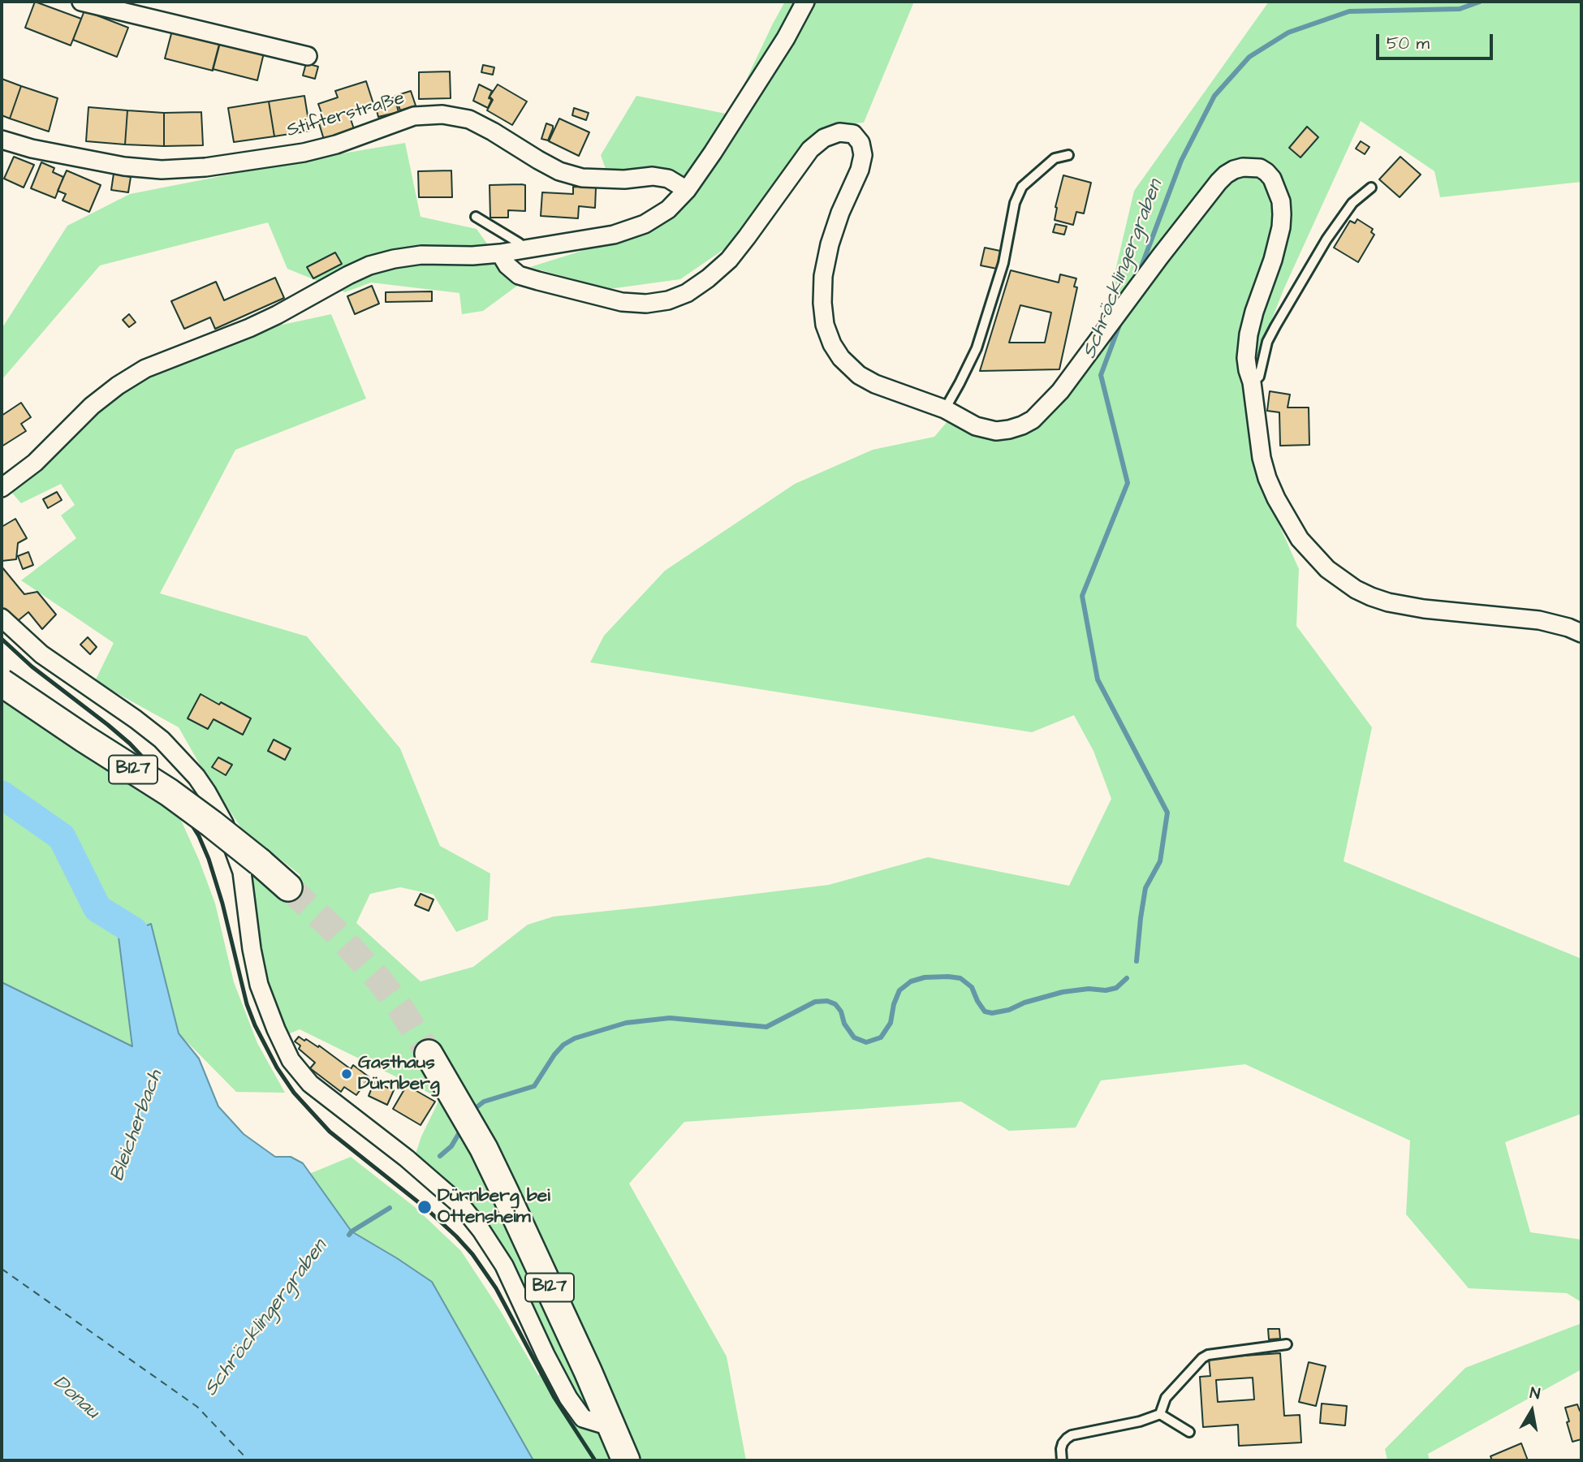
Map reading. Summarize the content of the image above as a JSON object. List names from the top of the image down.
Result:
{
  "streets": {
    "main road": ["B127"],
    "street": ["Stifterstraße"]
  },
  "water": ["Schröcklingergraben", "Bleicherbach", "Donau"],
  "places": ["Gasthaus Dürnberg", "Dürnberg bei Ottensheim"],
  "scale_bar": "50 m",
  "north": "top"
}
